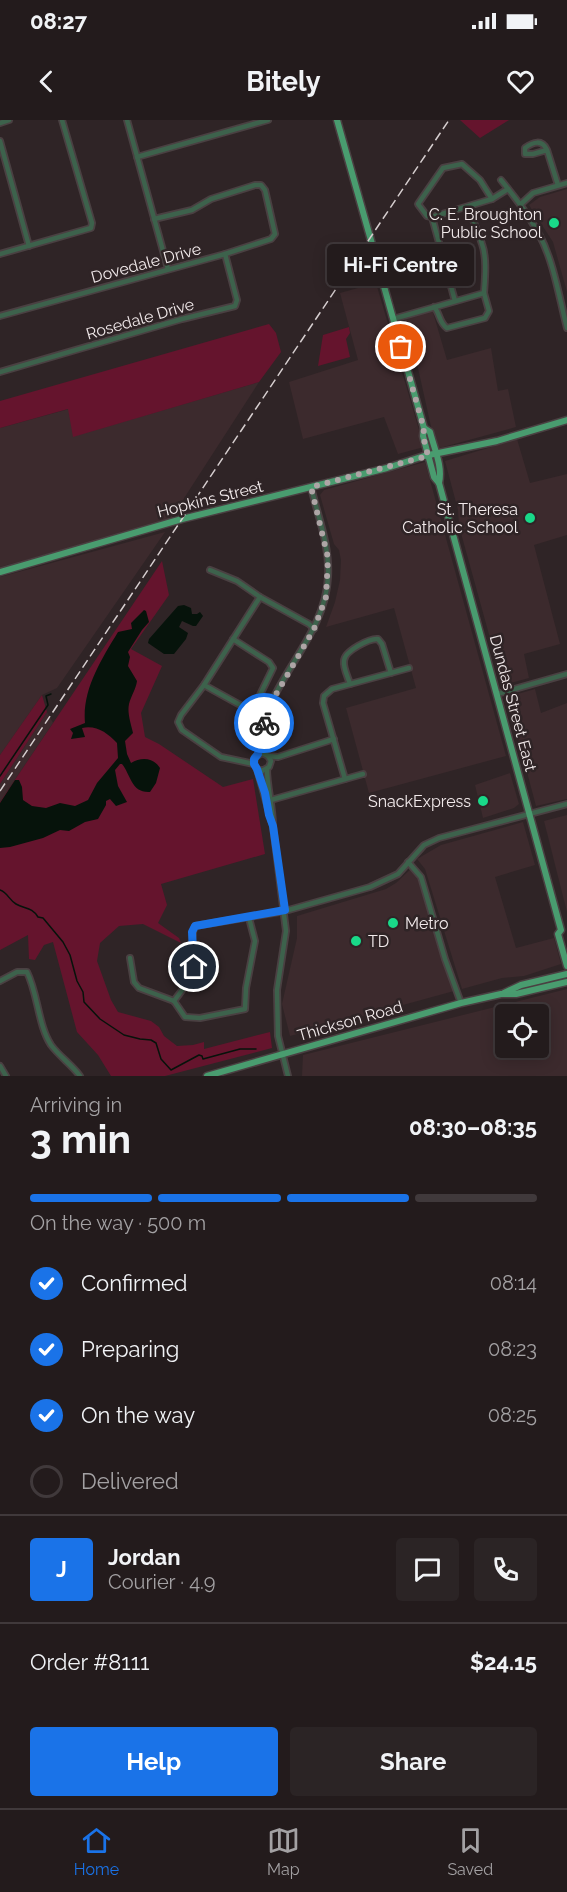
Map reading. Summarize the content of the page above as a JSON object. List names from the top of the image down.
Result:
{
  "streets": {
    "main road": ["Hopkins Street", "Dundas Street East", "Thickson Road"],
    "street": ["Dovedale Drive", "Rosedale Drive"]
  },
  "crossings": [
    ["Dovedale Drive", "Rosedale Drive"],
    ["Hopkins Street", "Dundas Street East"]
  ],
  "places": [
    "C. E. Broughton Public School",
    "Hi-Fi Centre",
    "St. Theresa Catholic School",
    "SnackExpress",
    "Metro",
    "TD"
  ],
  "page": {
    "status": "08:27",
    "header": "Bitely",
    "bubble": "Hi-Fi Centre",
    "heading": ["3 min", "Arriving in", "08:30–08:35"],
    "panel": [
      "Jordan",
      "Courier · 4.9",
      "Order #8111",
      "$24.15"
    ],
    "bar": "On the way · 500 m",
    "list": [
      ["Confirmed", "08:14"],
      ["Preparing", "08:23"],
      ["On the way", "08:25"],
      "Delivered"
    ],
    "round": "J",
    "buttons": ["Help", "Share"],
    "tabs": ["Home", "Map", "Saved"]
  }
}
